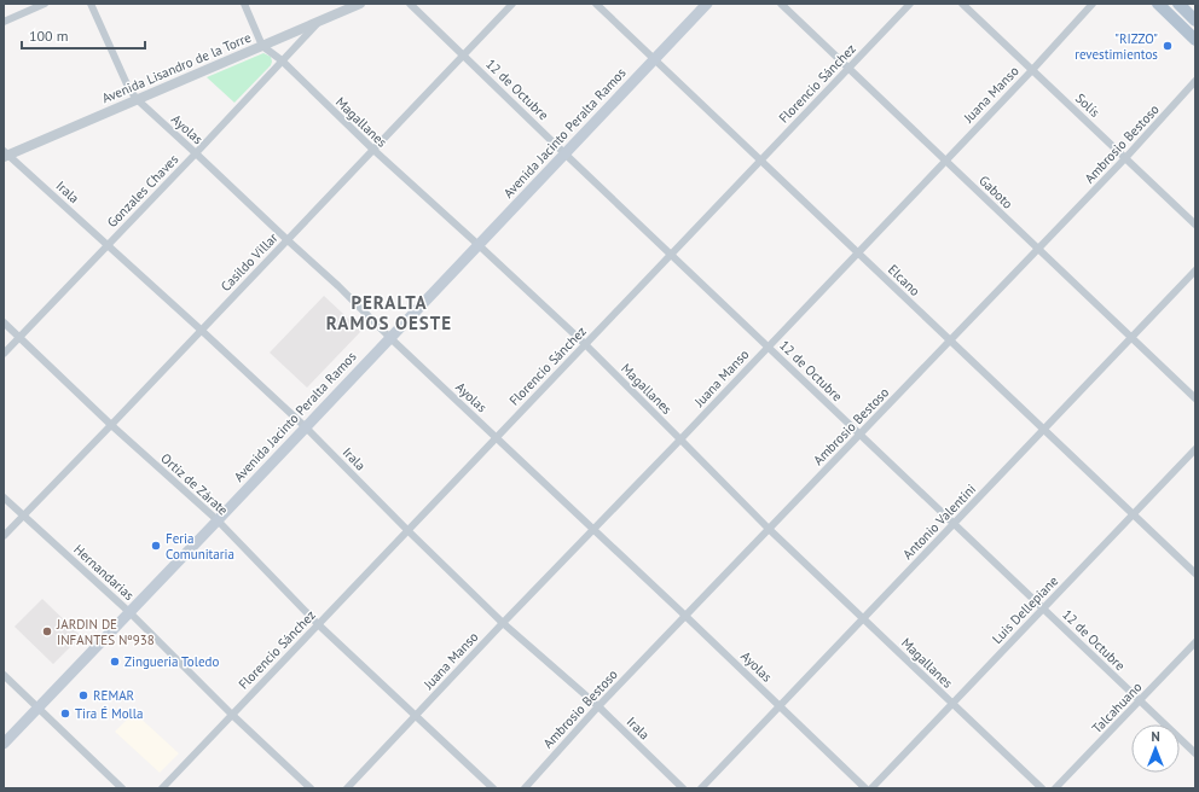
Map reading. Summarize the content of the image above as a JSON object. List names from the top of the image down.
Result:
{
  "streets": {
    "main road": ["Avenida Jacinto Peralta Ramos"],
    "street": [
      "Avenida Lisandro de la Torre",
      "Florencio Sánchez",
      "12 de Octubre",
      "Juana Manso",
      "Solís",
      "Magallanes",
      "Ayolas",
      "Ambrosio Bestoso",
      "Gonzales Chaves",
      "Irala",
      "Gaboto",
      "Casildo Villar",
      "Elcano",
      "Ortiz de Zárate",
      "Antonio Valentini",
      "Hernandarias",
      "Luis Dellepiane",
      "Talcahuano"
    ]
  },
  "crossings": [
    ["Avenida Lisandro de la Torre", "Magallanes"],
    ["Avenida Lisandro de la Torre", "Ayolas"],
    ["Avenida Lisandro de la Torre", "Gonzales Chaves"],
    ["Avenida Lisandro de la Torre", "Irala"],
    ["Florencio Sánchez", "12 de Octubre"],
    ["Florencio Sánchez", "Magallanes"],
    ["Florencio Sánchez", "Ayolas"],
    ["Florencio Sánchez", "Irala"],
    ["Florencio Sánchez", "Gaboto"],
    ["Florencio Sánchez", "Elcano"],
    ["Florencio Sánchez", "Ortiz de Zárate"],
    ["Florencio Sánchez", "Hernandarias"],
    ["12 de Octubre", "Juana Manso"],
    ["12 de Octubre", "Avenida Jacinto Peralta Ramos"],
    ["12 de Octubre", "Ambrosio Bestoso"],
    ["12 de Octubre", "Casildo Villar"],
    ["12 de Octubre", "Antonio Valentini"],
    ["12 de Octubre", "Luis Dellepiane"],
    ["12 de Octubre", "Talcahuano"],
    ["Juana Manso", "Solís"],
    ["Juana Manso", "Magallanes"],
    ["Juana Manso", "Ayolas"],
    ["Juana Manso", "Irala"],
    ["Juana Manso", "Gaboto"],
    ["Juana Manso", "Elcano"],
    ["Juana Manso", "Ortiz de Zárate"],
    ["Solís", "Ambrosio Bestoso"],
    ["Magallanes", "Avenida Jacinto Peralta Ramos"],
    ["Magallanes", "Ambrosio Bestoso"],
    ["Magallanes", "Gonzales Chaves"],
    ["Magallanes", "Casildo Villar"],
    ["Magallanes", "Antonio Valentini"],
    ["Magallanes", "Luis Dellepiane"],
    ["Ayolas", "Avenida Jacinto Peralta Ramos"],
    ["Ayolas", "Ambrosio Bestoso"],
    ["Ayolas", "Gonzales Chaves"],
    ["Ayolas", "Casildo Villar"],
    ["Ayolas", "Antonio Valentini"],
    ["Avenida Jacinto Peralta Ramos", "Irala"],
    ["Avenida Jacinto Peralta Ramos", "Elcano"],
    ["Avenida Jacinto Peralta Ramos", "Ortiz de Zárate"],
    ["Avenida Jacinto Peralta Ramos", "Hernandarias"],
    ["Ambrosio Bestoso", "Irala"],
    ["Ambrosio Bestoso", "Gaboto"],
    ["Ambrosio Bestoso", "Elcano"],
    ["Gonzales Chaves", "Irala"],
    ["Gonzales Chaves", "Ortiz de Zárate"],
    ["Irala", "Casildo Villar"],
    ["Gaboto", "Antonio Valentini"],
    ["Casildo Villar", "Ortiz de Zárate"],
    ["Casildo Villar", "Hernandarias"],
    ["Elcano", "Antonio Valentini"],
    ["Elcano", "Luis Dellepiane"]
  ],
  "districts": ["PERALTA RAMOS OESTE"],
  "places": [
    "\"RIZZO\" revestimientos",
    "Feria Comunitaria",
    "JARDIN DE INFANTES Nº938",
    "Zingueria Toledo",
    "REMAR",
    "Tira É Molla"
  ],
  "scale_bar": "100 m",
  "north": "top"
}
